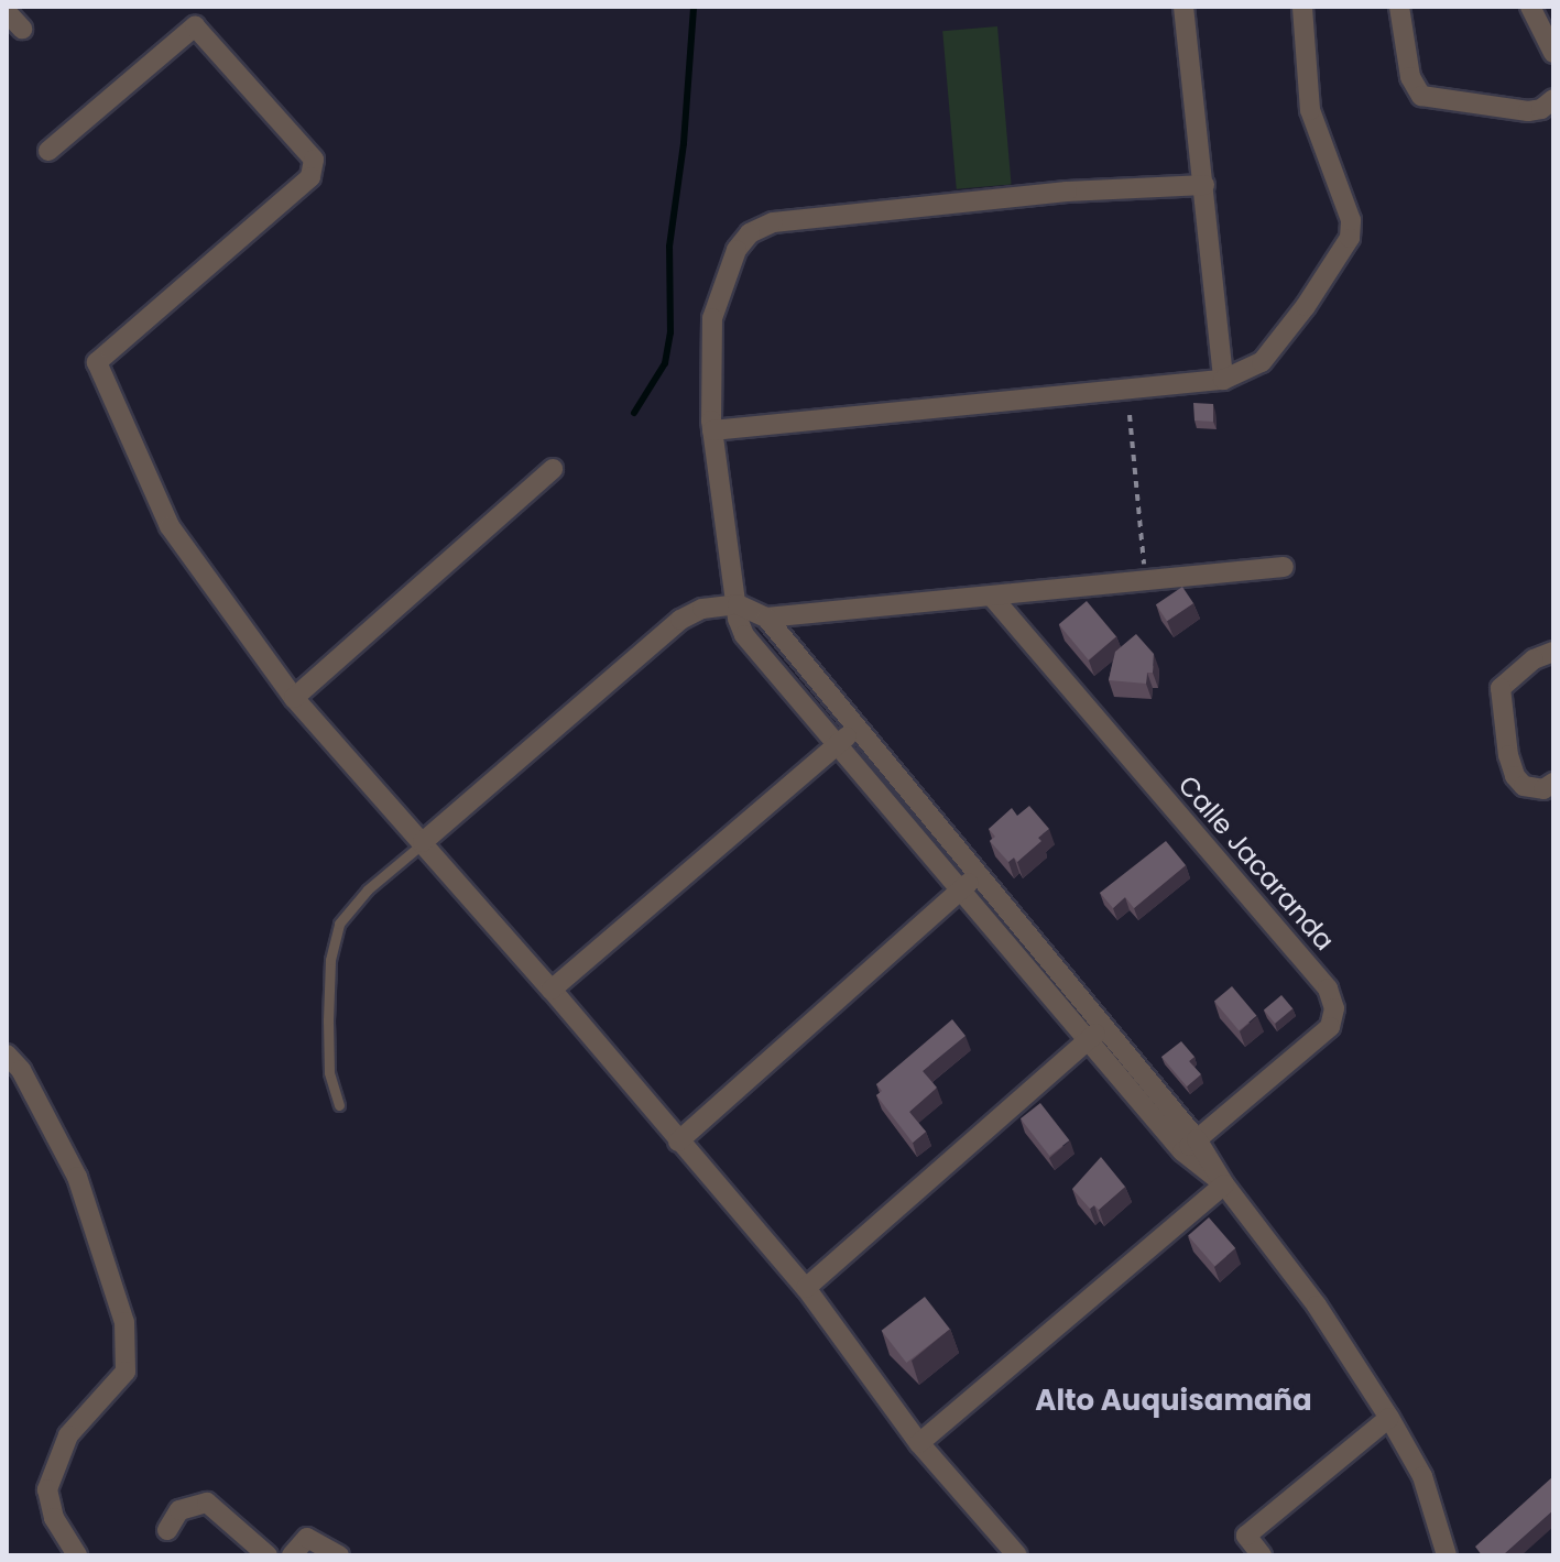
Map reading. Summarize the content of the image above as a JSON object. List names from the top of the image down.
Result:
{
  "streets": {
    "street": ["Calle Jacaranda"]
  },
  "districts": ["Alto Auquisamaña"]
}
